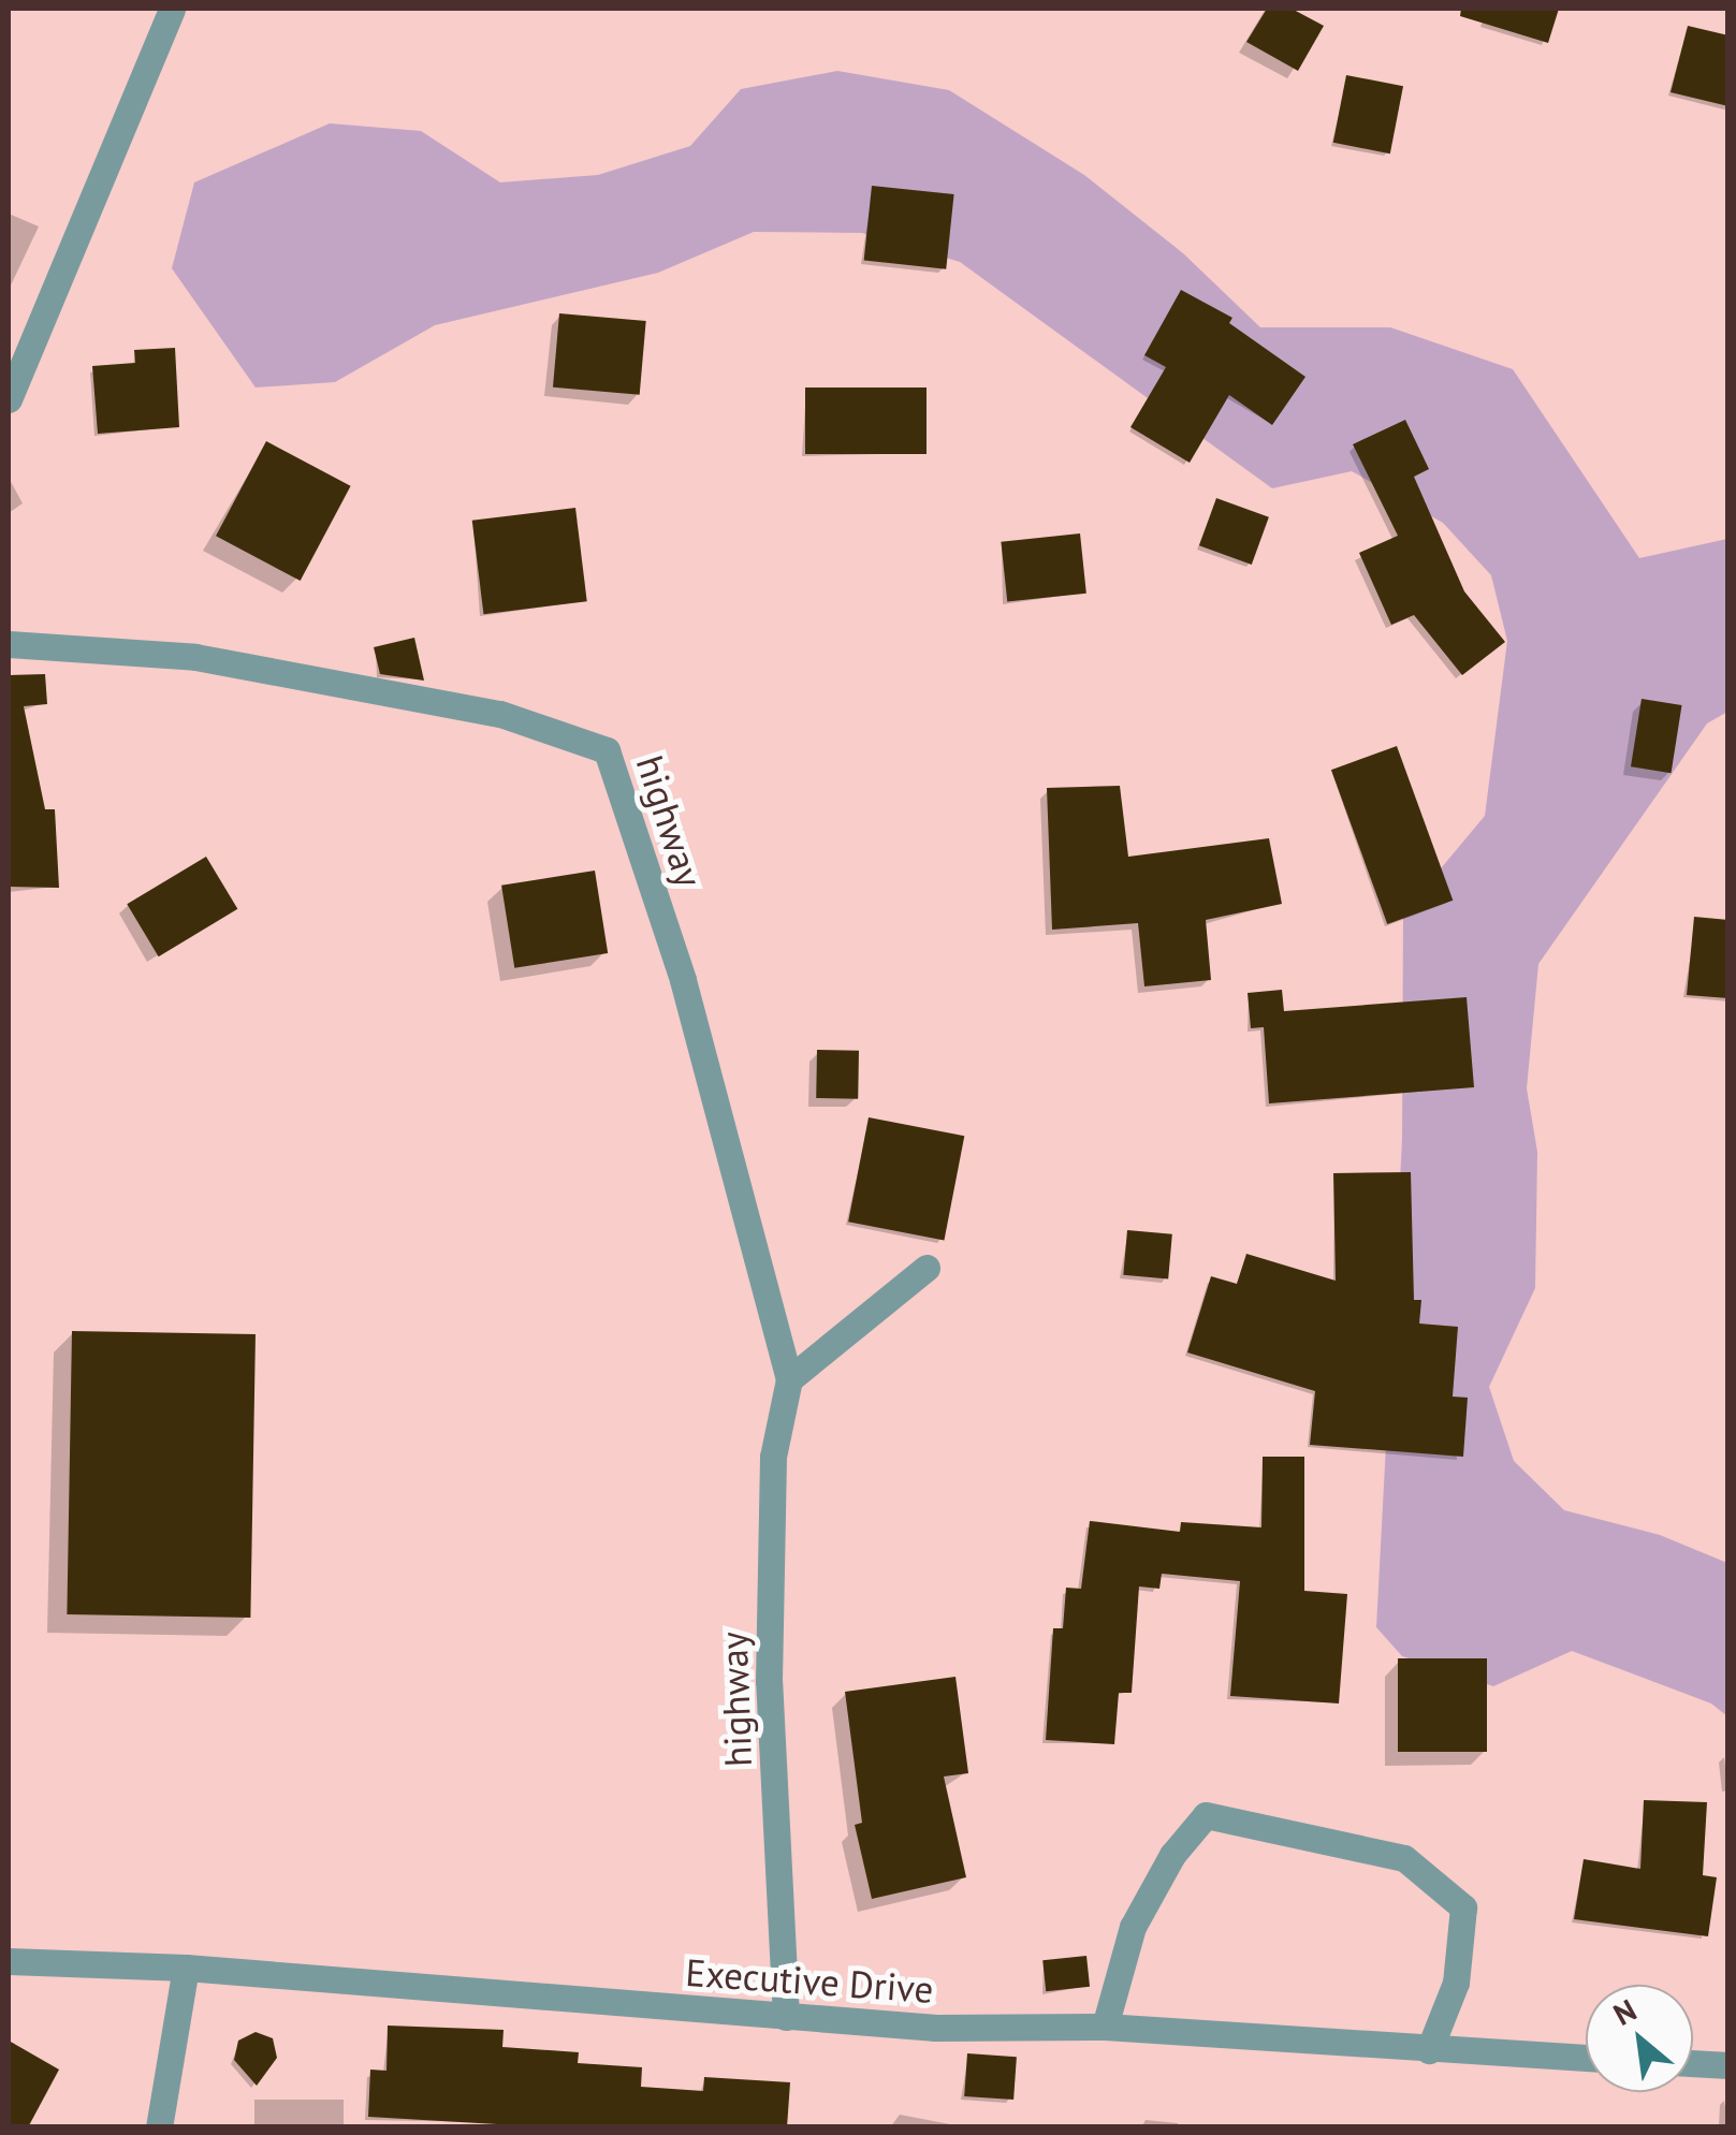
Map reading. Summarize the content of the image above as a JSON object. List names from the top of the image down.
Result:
{
  "streets": {
    "street": ["highway", "Executive Drive"]
  },
  "crossings": [
    ["highway", "Executive Drive"]
  ],
  "north": "top left"
}
